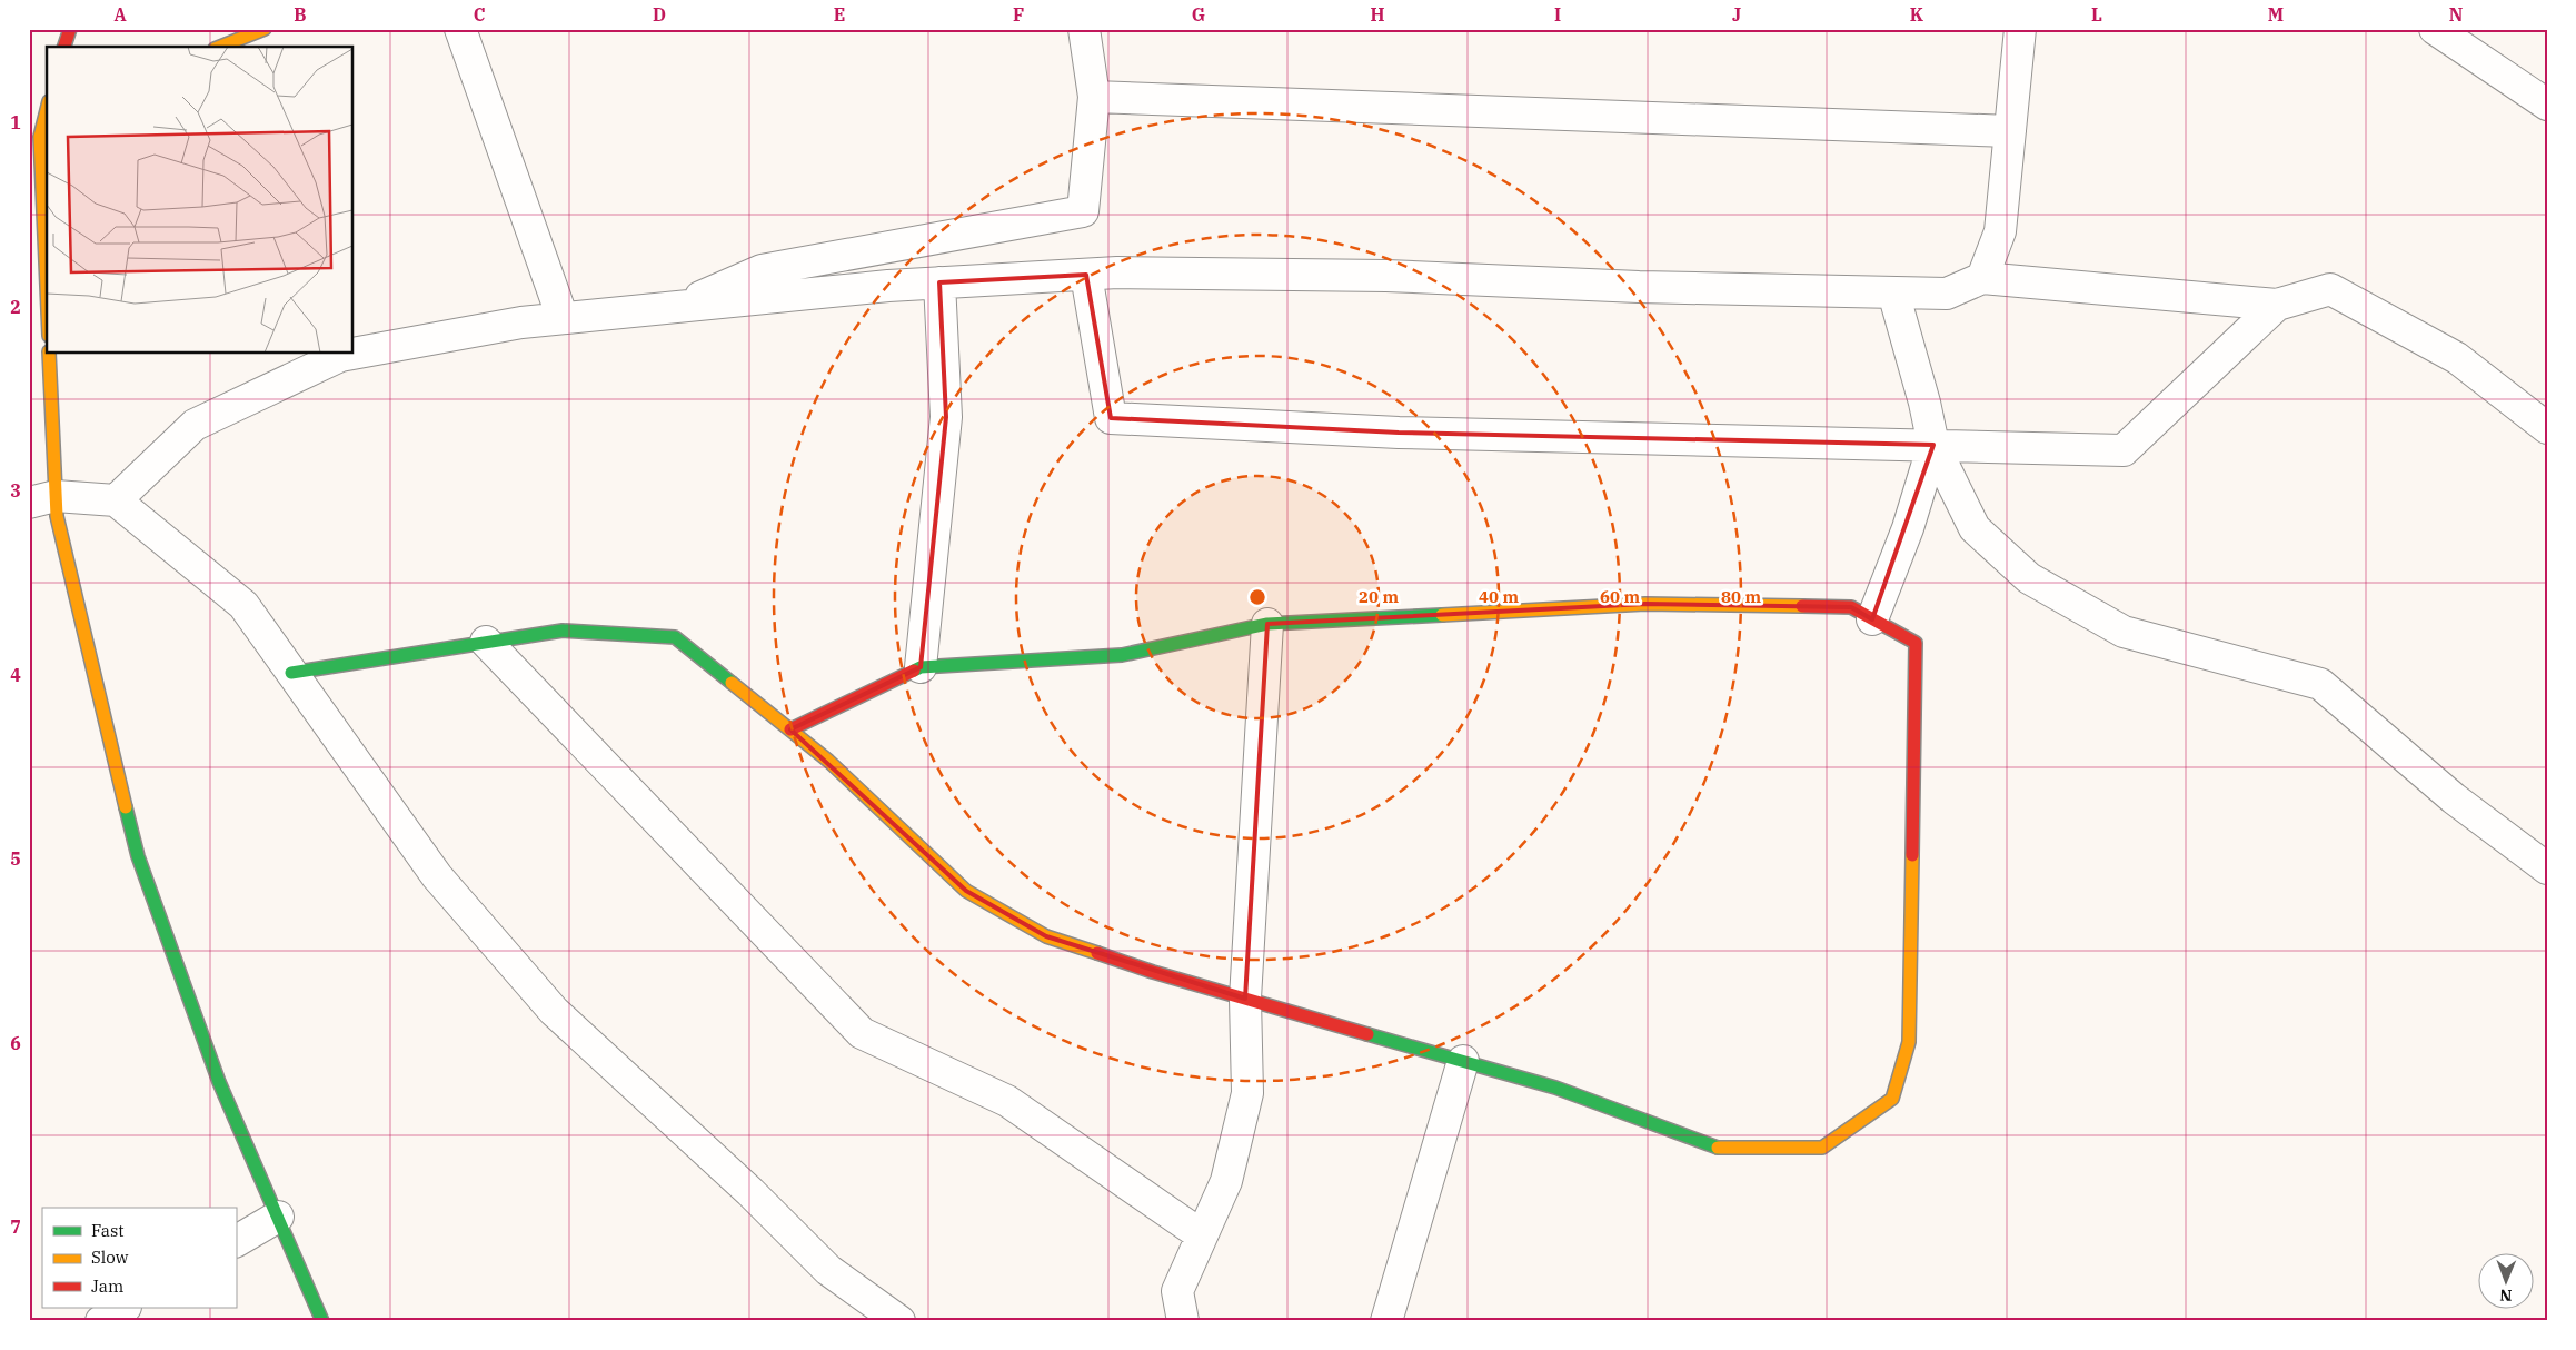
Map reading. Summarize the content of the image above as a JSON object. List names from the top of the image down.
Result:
{
  "legend": ["Fast", "Slow", "Jam"],
  "north": "bottom",
  "grid": {
    "columns": [
      "A",
      "B",
      "C",
      "D",
      "E",
      "F",
      "G",
      "H",
      "I",
      "J",
      "K",
      "L",
      "M",
      "N"
    ],
    "rows": [
      "1",
      "2",
      "3",
      "4",
      "5",
      "6",
      "7"
    ]
  },
  "rings": [
    "20 m",
    "40 m",
    "60 m",
    "80 m"
  ]
}
